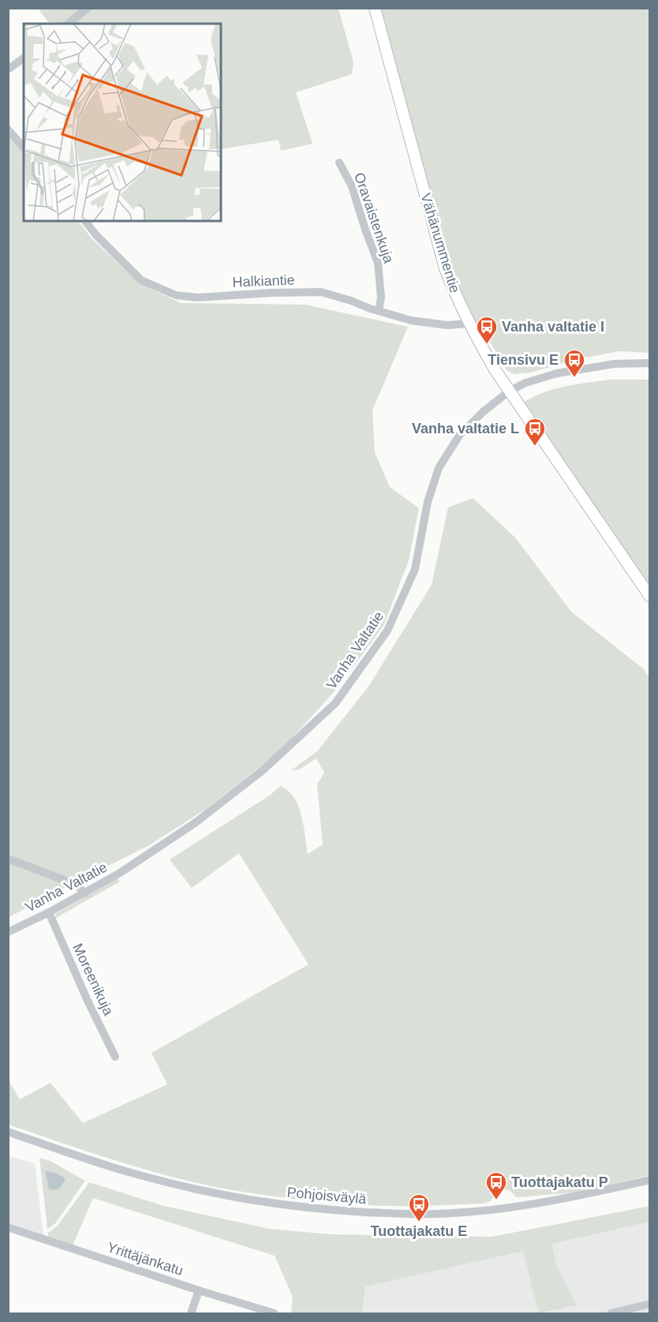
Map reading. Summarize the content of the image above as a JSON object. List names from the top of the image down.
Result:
{
  "streets": {
    "main road": ["Vähänummentie"],
    "street": [
      "Oravaistenkuja",
      "Halkiantie",
      "Vanha Valtatie",
      "Moreenikuja",
      "Pohjoisväylä",
      "Yrittäjänkatu"
    ]
  },
  "crossings": [
    ["Oravaistenkuja", "Halkiantie"],
    ["Vähänummentie", "Halkiantie"],
    ["Vähänummentie", "Vanha Valtatie"],
    ["Vanha Valtatie", "Moreenikuja"]
  ],
  "places": {
    "bus stop": [
      "Vanha valtatie I",
      "Tiensivu E",
      "Vanha valtatie L",
      "Tuottajakatu P",
      "Tuottajakatu E"
    ]
  }
}
